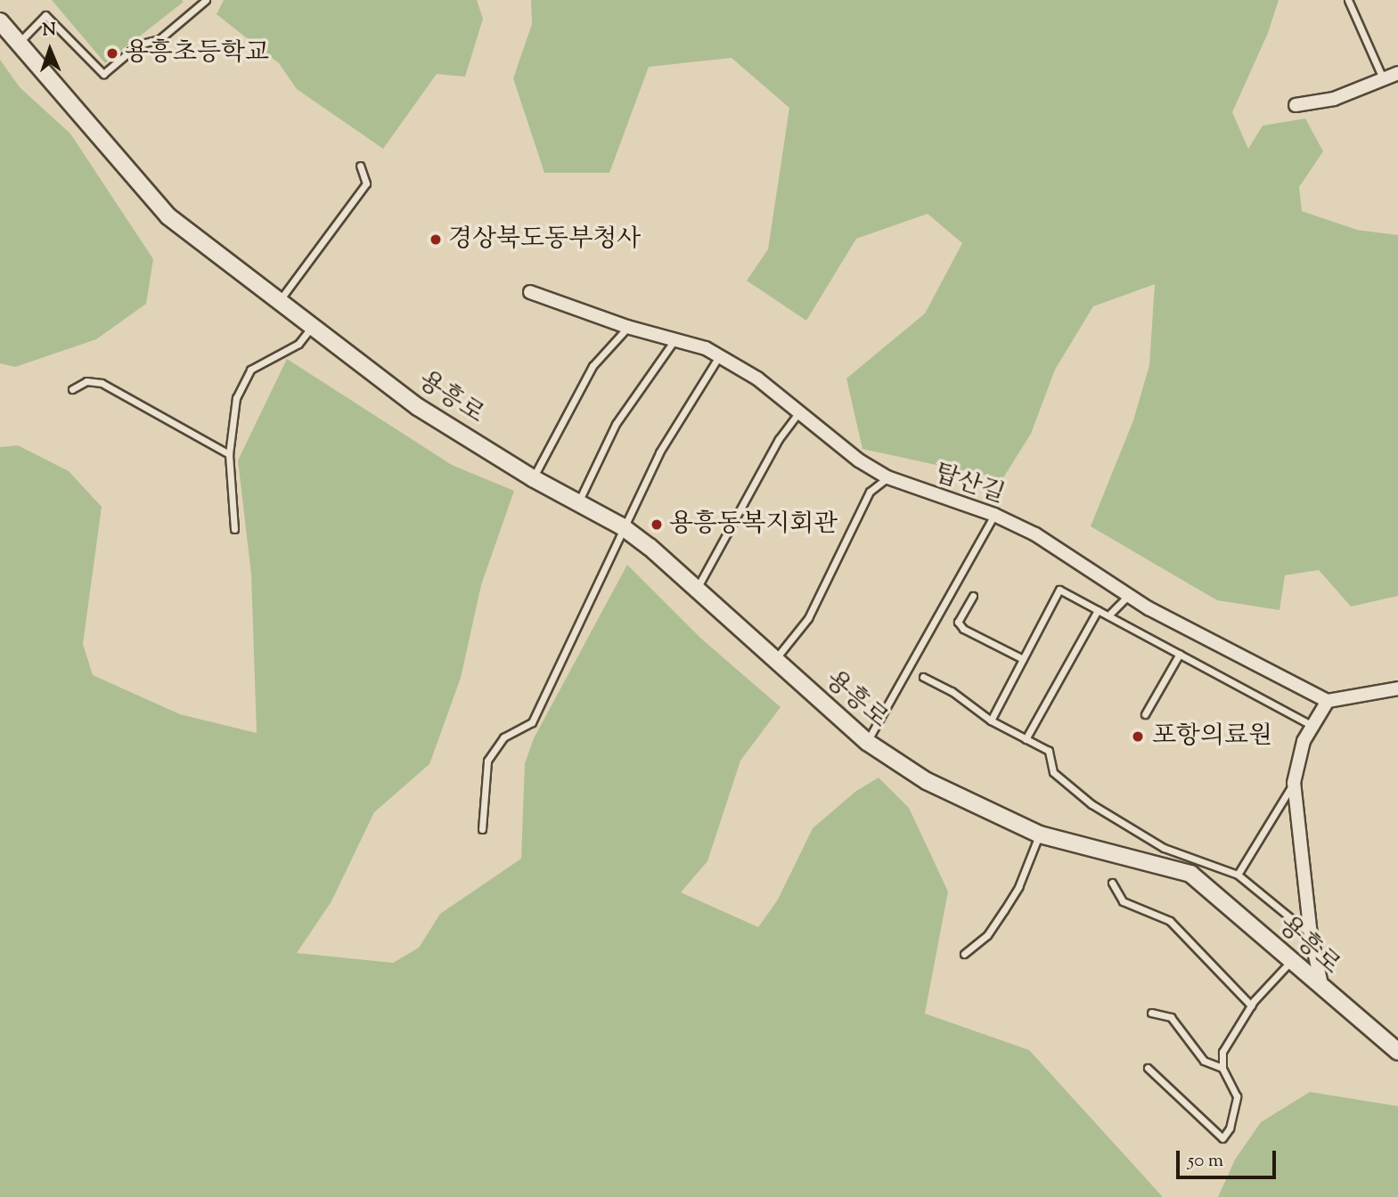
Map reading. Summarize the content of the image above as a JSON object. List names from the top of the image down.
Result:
{
  "streets": {
    "street": ["용흥로", "탑산길"]
  },
  "places": [
    "용흥초등학교",
    "경상북도동부청사",
    "용흥동복지회관",
    "포항의료원"
  ],
  "scale_bar": "50 m",
  "north": "top"
}
